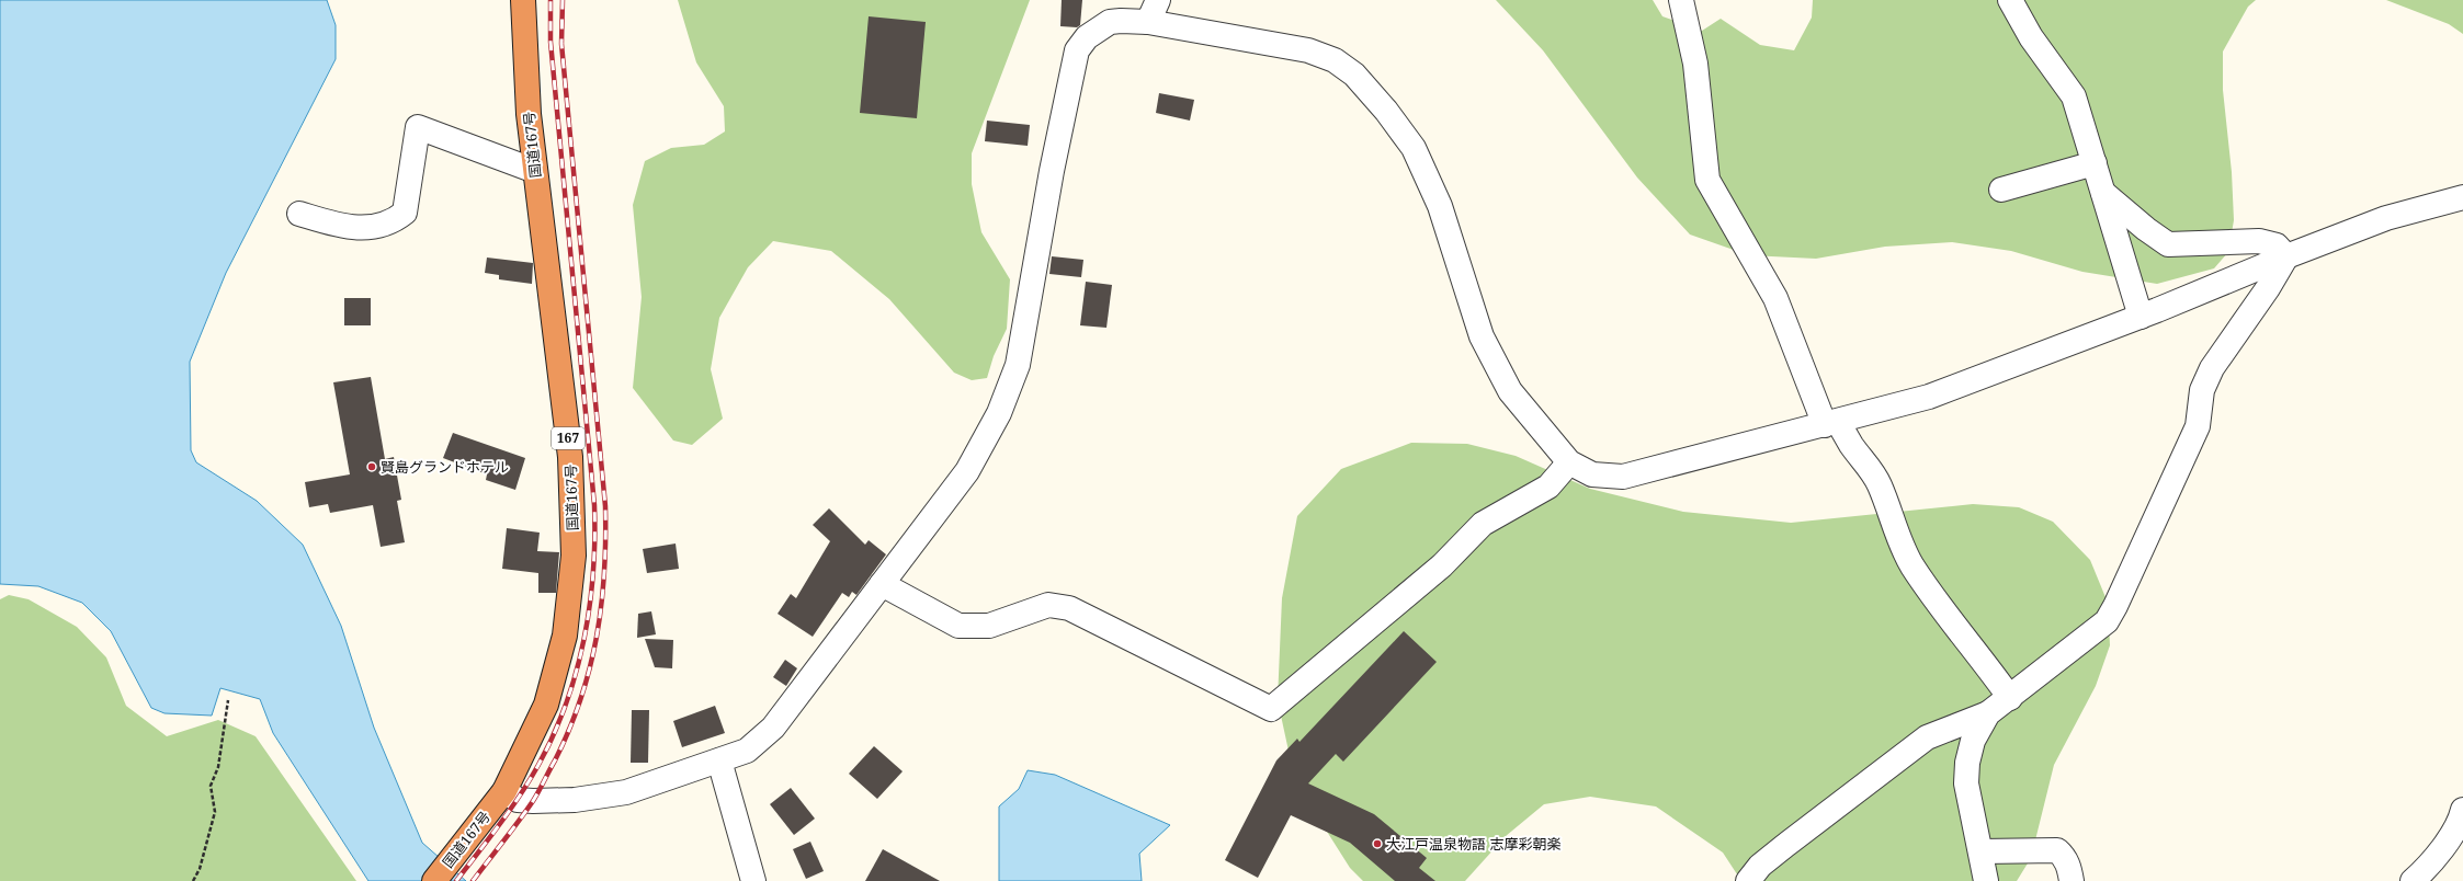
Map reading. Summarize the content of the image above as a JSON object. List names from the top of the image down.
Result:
{
  "streets": {
    "highway": ["国道167号", "167"]
  },
  "places": ["賢島グランドホテル", "大江戸温泉物語 志摩彩朝楽"]
}
